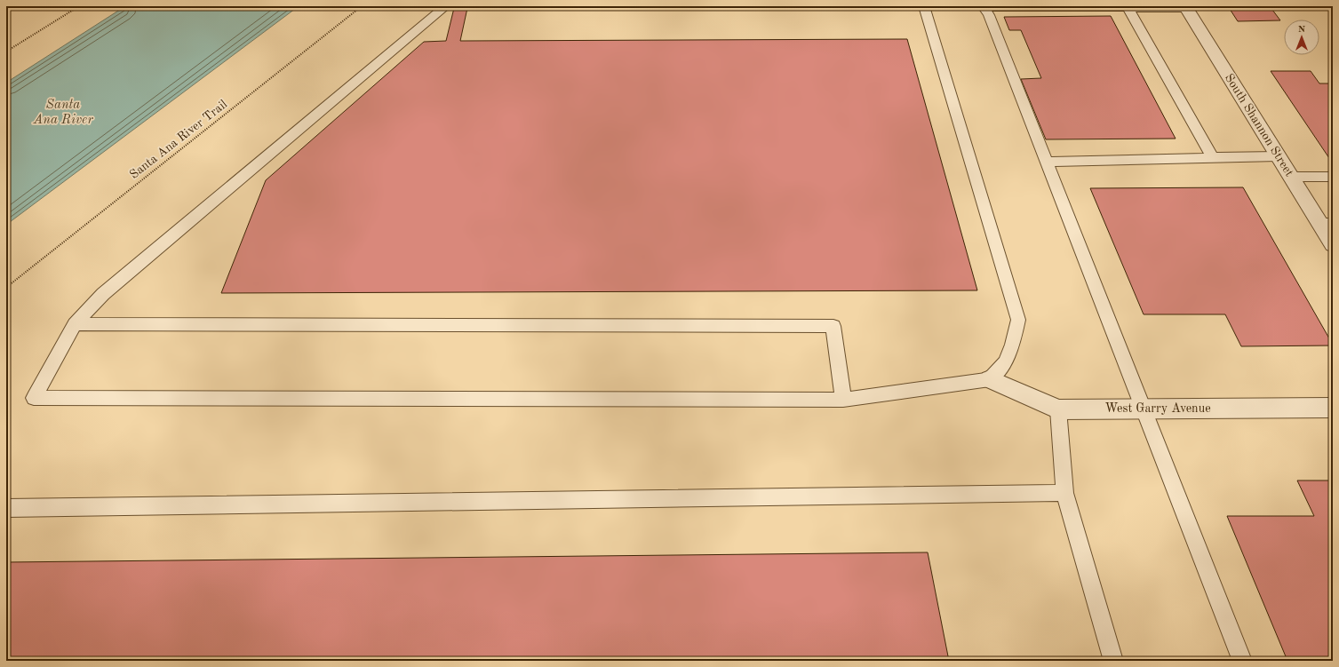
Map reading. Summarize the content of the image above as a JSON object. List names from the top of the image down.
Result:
{
  "streets": {
    "street": ["South Shannon Street", "West Garry Avenue"],
    "path": ["Santa Ana River Trail"]
  },
  "water": ["Santa Ana River"],
  "north": "top"
}
